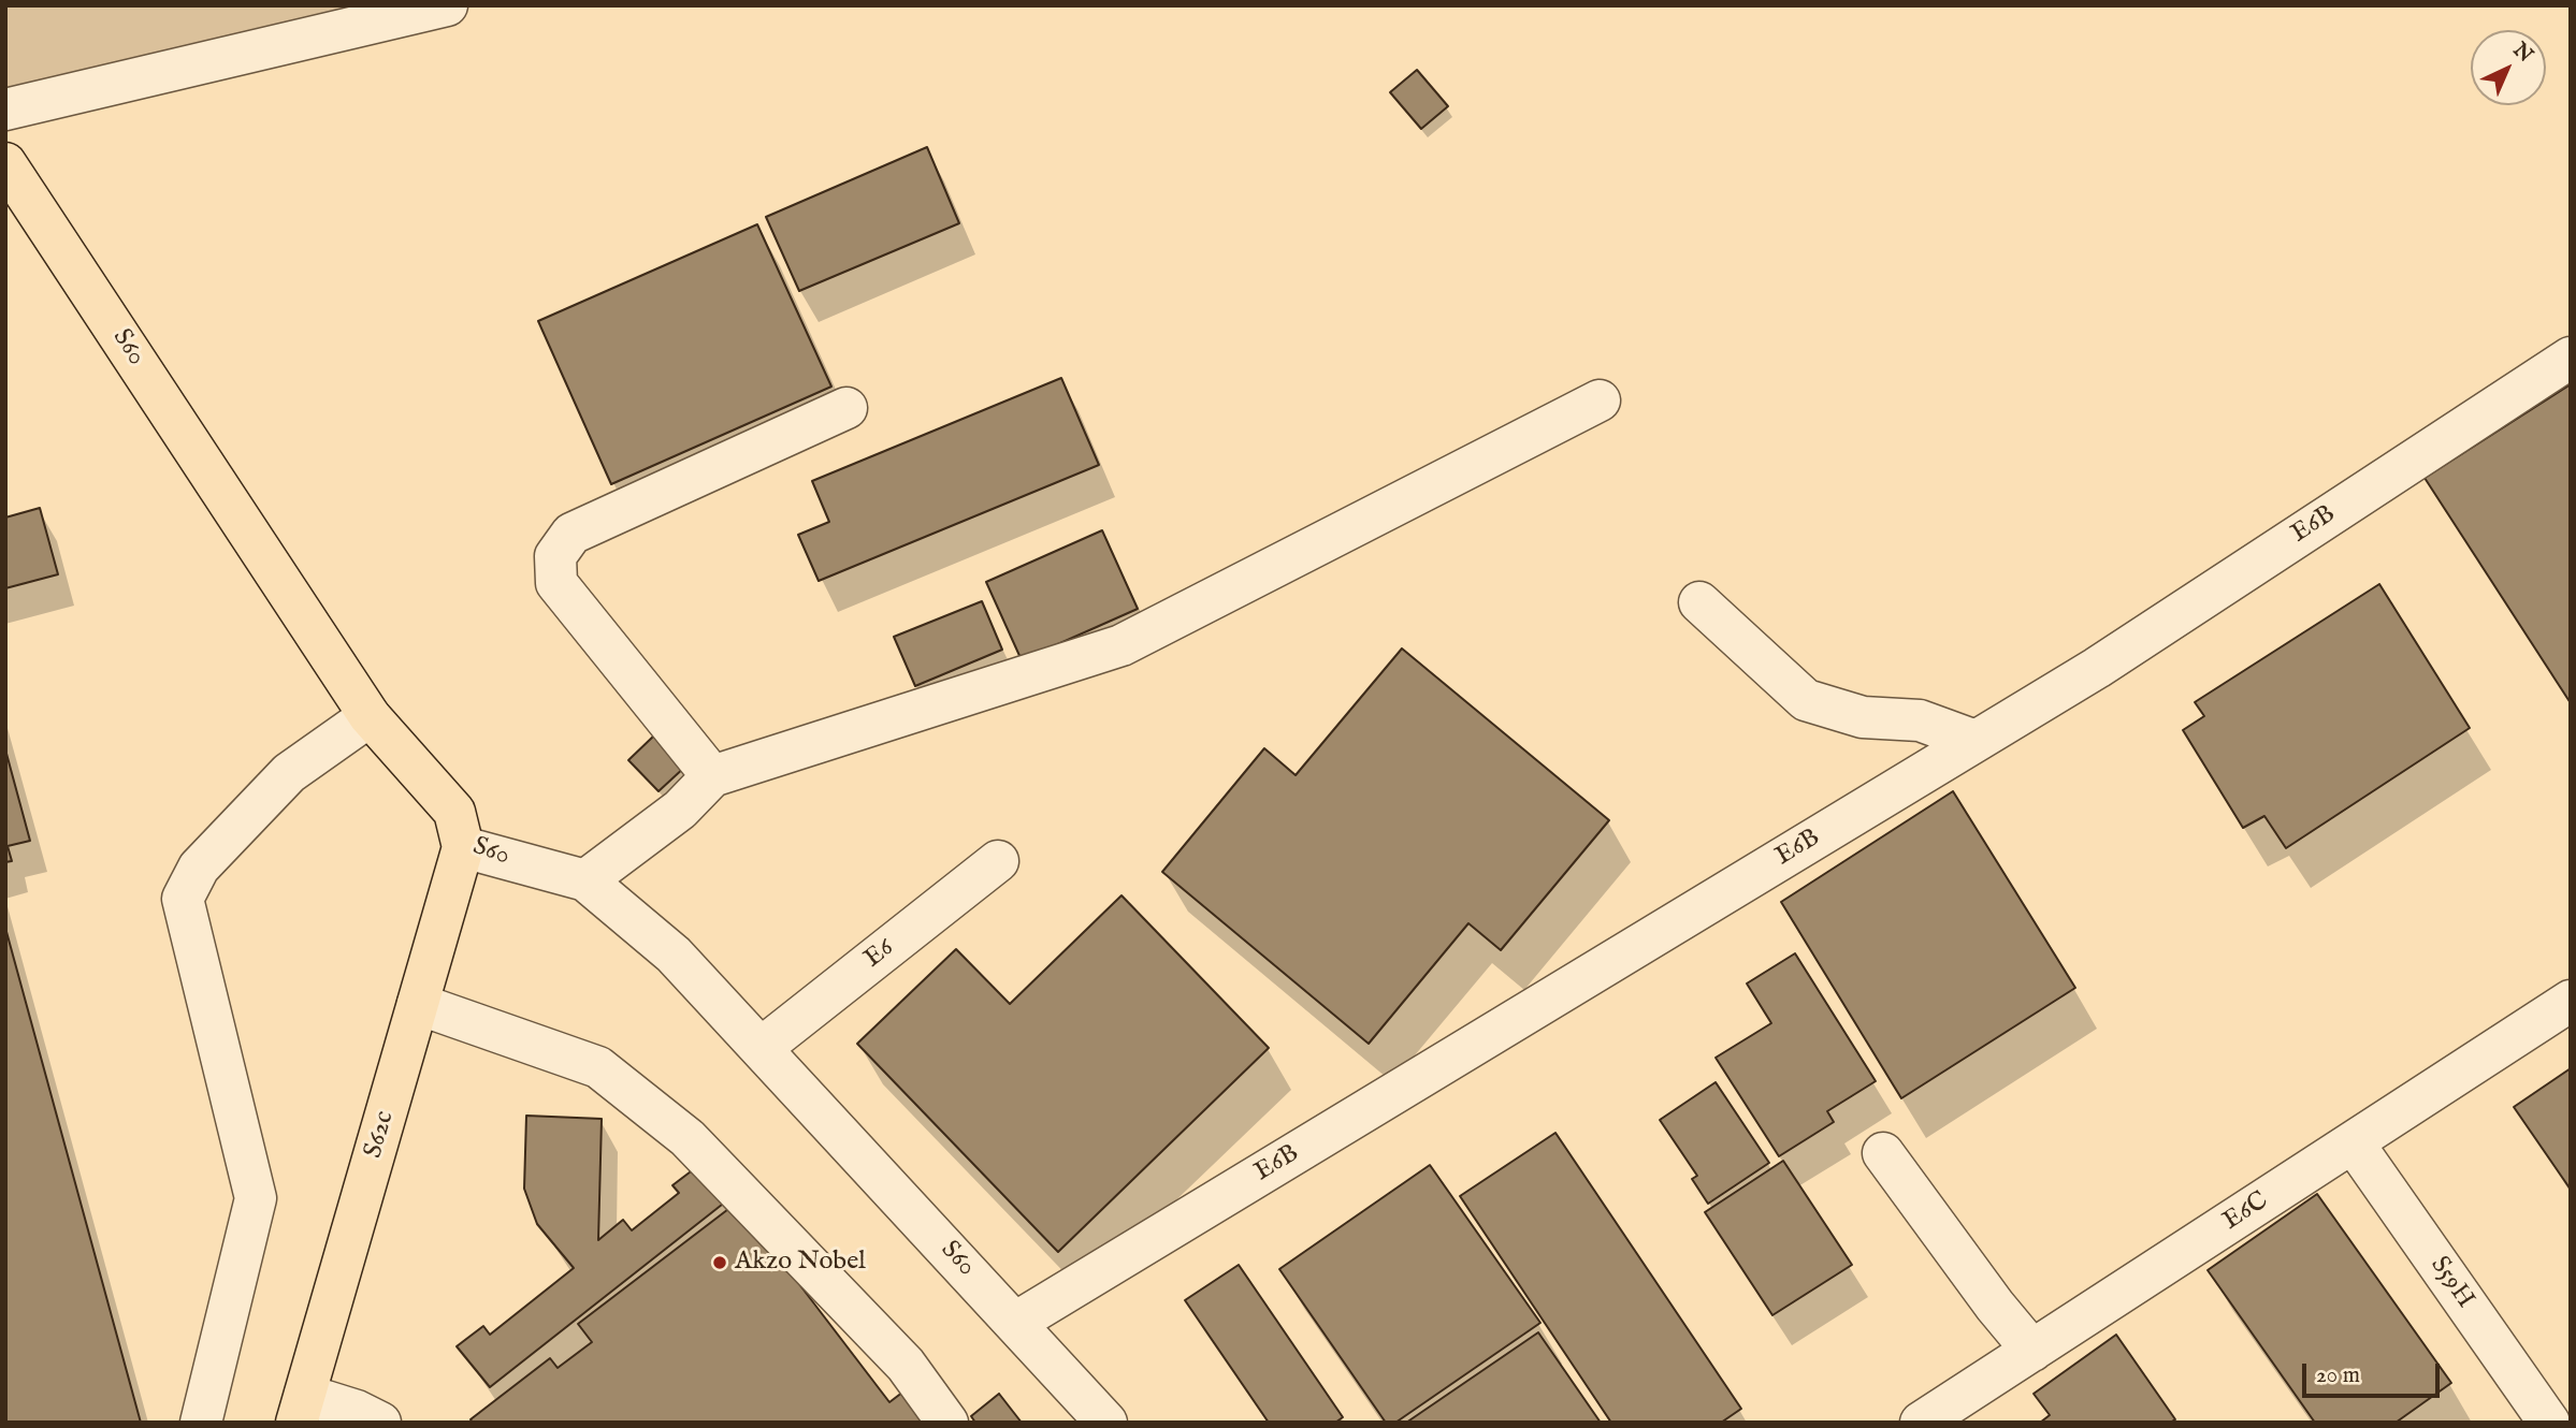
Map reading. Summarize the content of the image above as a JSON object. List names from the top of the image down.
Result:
{
  "streets": {
    "main road": ["S60", "S62c"],
    "street": [
      "E6B",
      "E6",
      "E6C",
      "S59H"
    ]
  },
  "crossings": [
    ["S60", "E6B"],
    ["S60", "E6"],
    ["S60", "S62c"],
    ["E6C", "S59H"]
  ],
  "places": ["Akzo Nobel"],
  "scale_bar": "20 m",
  "north": "top right"
}
